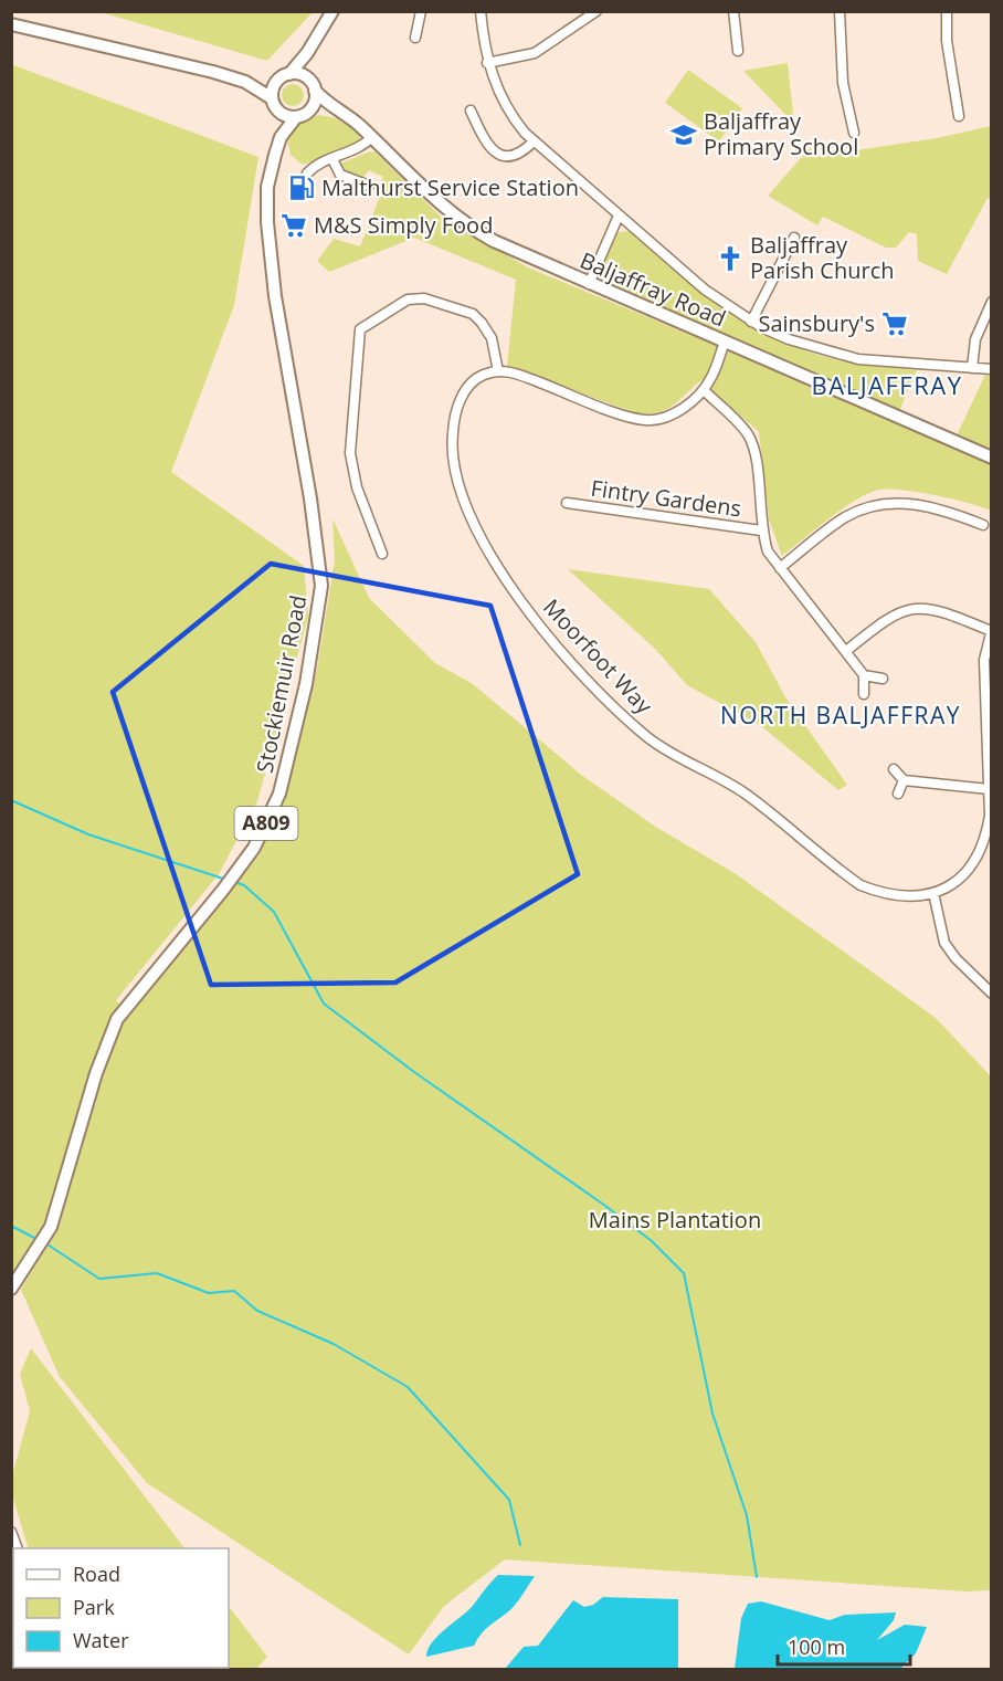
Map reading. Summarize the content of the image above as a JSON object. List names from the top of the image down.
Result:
{
  "streets": {
    "main road": ["Baljaffray Road", "Stockiemuir Road", "A809"],
    "street": ["Fintry Gardens", "Moorfoot Way"]
  },
  "crossings": [
    ["Baljaffray Road", "Stockiemuir Road"]
  ],
  "districts": ["BALJAFFRAY", "NORTH BALJAFFRAY"],
  "parks": ["Mains Plantation"],
  "places": {
    "school or university": ["Baljaffray Primary School"],
    "fuel station": ["Malthurst Service Station"],
    "supermarket": ["M&S Simply Food", "Sainsbury's"],
    "church": ["Baljaffray Parish Church"]
  },
  "legend": ["Road", "Park", "Water"],
  "scale_bar": "100 m"
}
